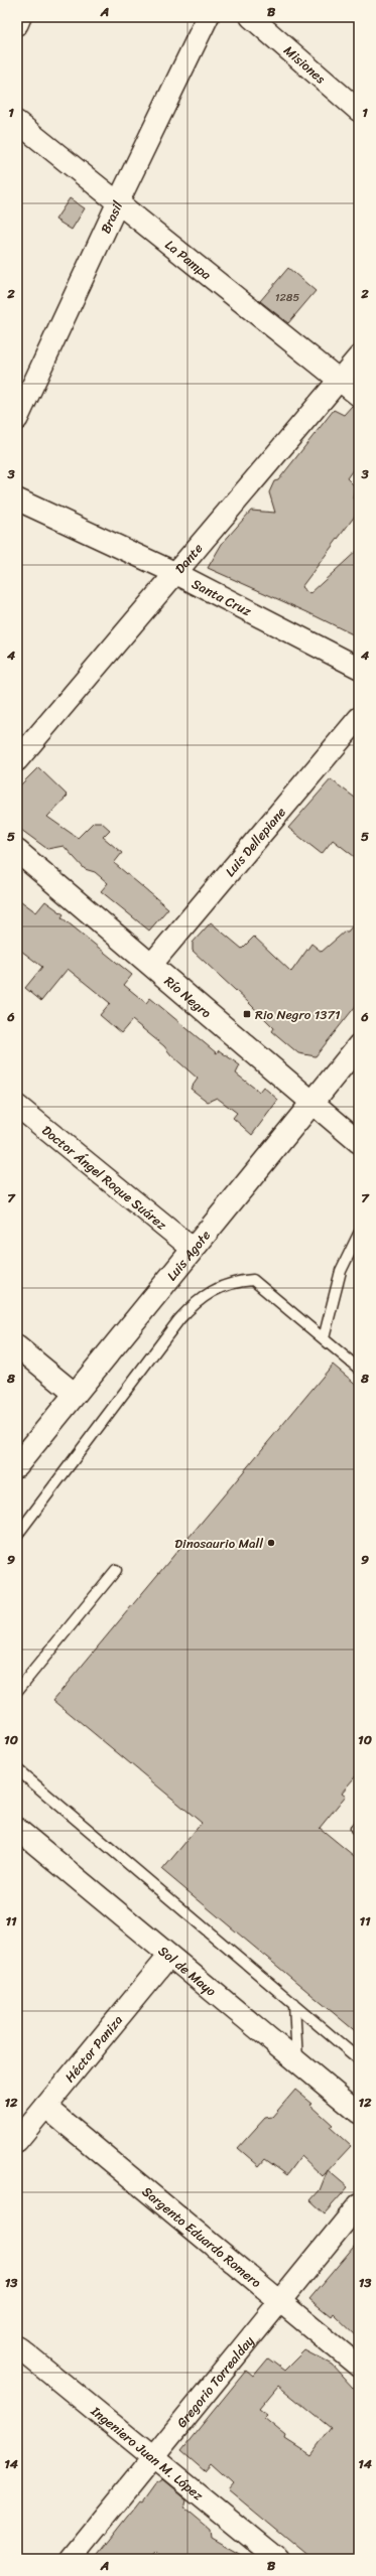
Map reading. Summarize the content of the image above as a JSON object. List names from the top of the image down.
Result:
{
  "streets": {
    "main road": ["Río Negro", "Luis Agote"],
    "street": [
      "Misiones",
      "Brasil",
      "La Pampa",
      "Dante",
      "Santa Cruz",
      "Luis Dellepiane",
      "Doctor Ángel Roque Suárez",
      "Sol de Mayo",
      "Héctor Paniza",
      "Sargento Eduardo Romero",
      "Gregorio Torrealday",
      "Ingeniero Juan M. López"
    ]
  },
  "crossings": [
    ["Brasil", "La Pampa"],
    ["La Pampa", "Dante"],
    ["Dante", "Santa Cruz"],
    ["Luis Dellepiane", "Río Negro"],
    ["Río Negro", "Luis Agote"],
    ["Doctor Ángel Roque Suárez", "Luis Agote"],
    ["Sol de Mayo", "Héctor Paniza"],
    ["Héctor Paniza", "Sargento Eduardo Romero"],
    ["Sargento Eduardo Romero", "Gregorio Torrealday"],
    ["Gregorio Torrealday", "Ingeniero Juan M. López"]
  ],
  "places": {
    "transit": ["Rio Negro 1371"],
    "other": ["Dinosaurio Mall"]
  },
  "house_numbers": ["1285"],
  "grid": {
    "columns": ["A", "B"],
    "rows": [
      "1",
      "2",
      "3",
      "4",
      "5",
      "6",
      "7",
      "8",
      "9",
      "10",
      "11",
      "12",
      "13",
      "14"
    ]
  }
}
